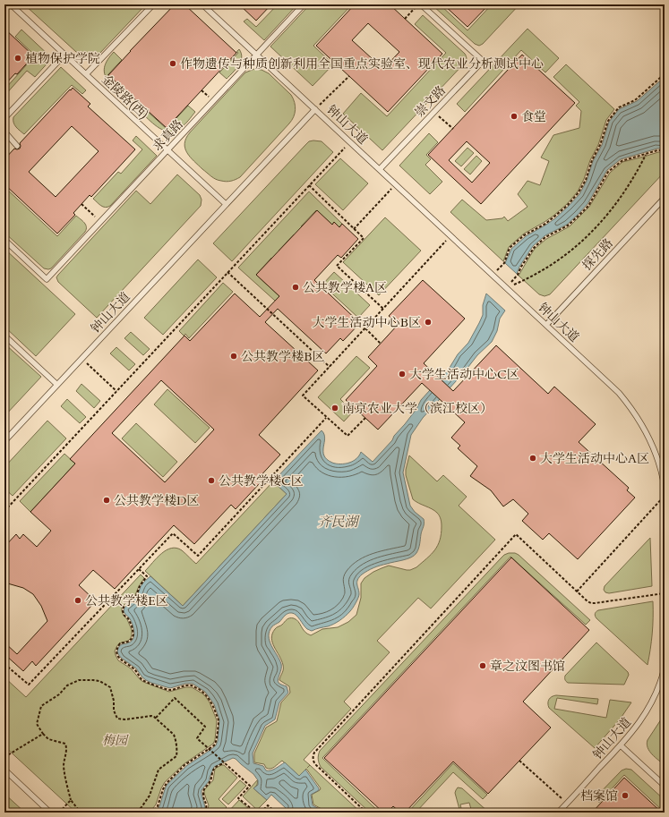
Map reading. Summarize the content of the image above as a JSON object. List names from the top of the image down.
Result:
{
  "streets": {
    "lane": [
      "金陵路(西)",
      "崇文路",
      "钟山大道",
      "求真路",
      "探先路"
    ]
  },
  "crossings": [
    ["金陵路(西)", "钟山大道"],
    ["金陵路(西)", "求真路"],
    ["崇文路", "钟山大道"],
    ["钟山大道", "探先路"]
  ],
  "water": ["齐民湖"],
  "parks": ["梅园"],
  "places": [
    "植物保护学院",
    "作物遗传与种质创新利用全国重点实验室、现代农业分析测试中心",
    "食堂",
    "公共教学楼A区",
    "大学生活动中心B区",
    "公共教学楼B区",
    "大学生活动中心C区",
    "南京农业大学（滨江校区）",
    "大学生活动中心A区",
    "公共教学楼C区",
    "公共教学楼D区",
    "公共教学楼E区",
    "章之汶图书馆",
    "档案馆"
  ]
}
